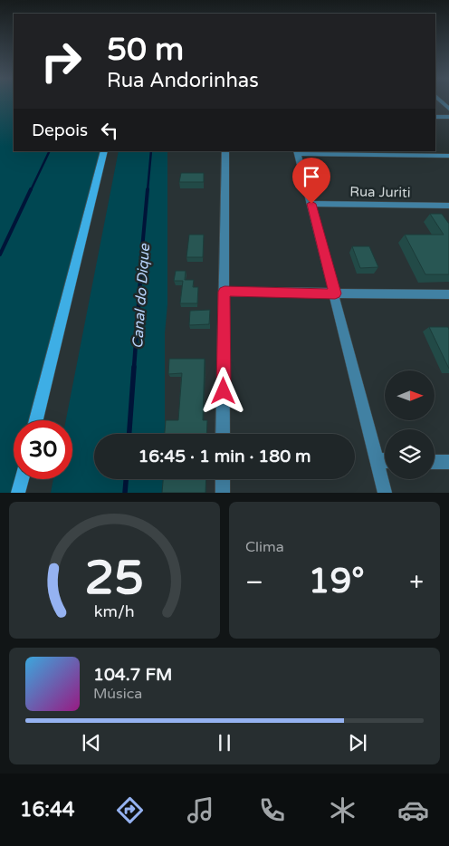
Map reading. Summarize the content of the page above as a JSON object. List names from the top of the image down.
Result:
{
  "streets": {
    "street": ["Rua Juriti"]
  },
  "water": ["Canal do Dique"],
  "north": "right",
  "page": {
    "turn": ["50 m", "Rua Andorinhas"],
    "then": "Depois",
    "limit": "30",
    "trip": "16:45 · 1 min · 180 m",
    "tile": "Clima",
    "heat": ["−", "19°", "+"],
    "song": ["104.7 FM", "Música"],
    "tabs": "16:44",
    "gauge": ["25", "km/h"]
  }
}
